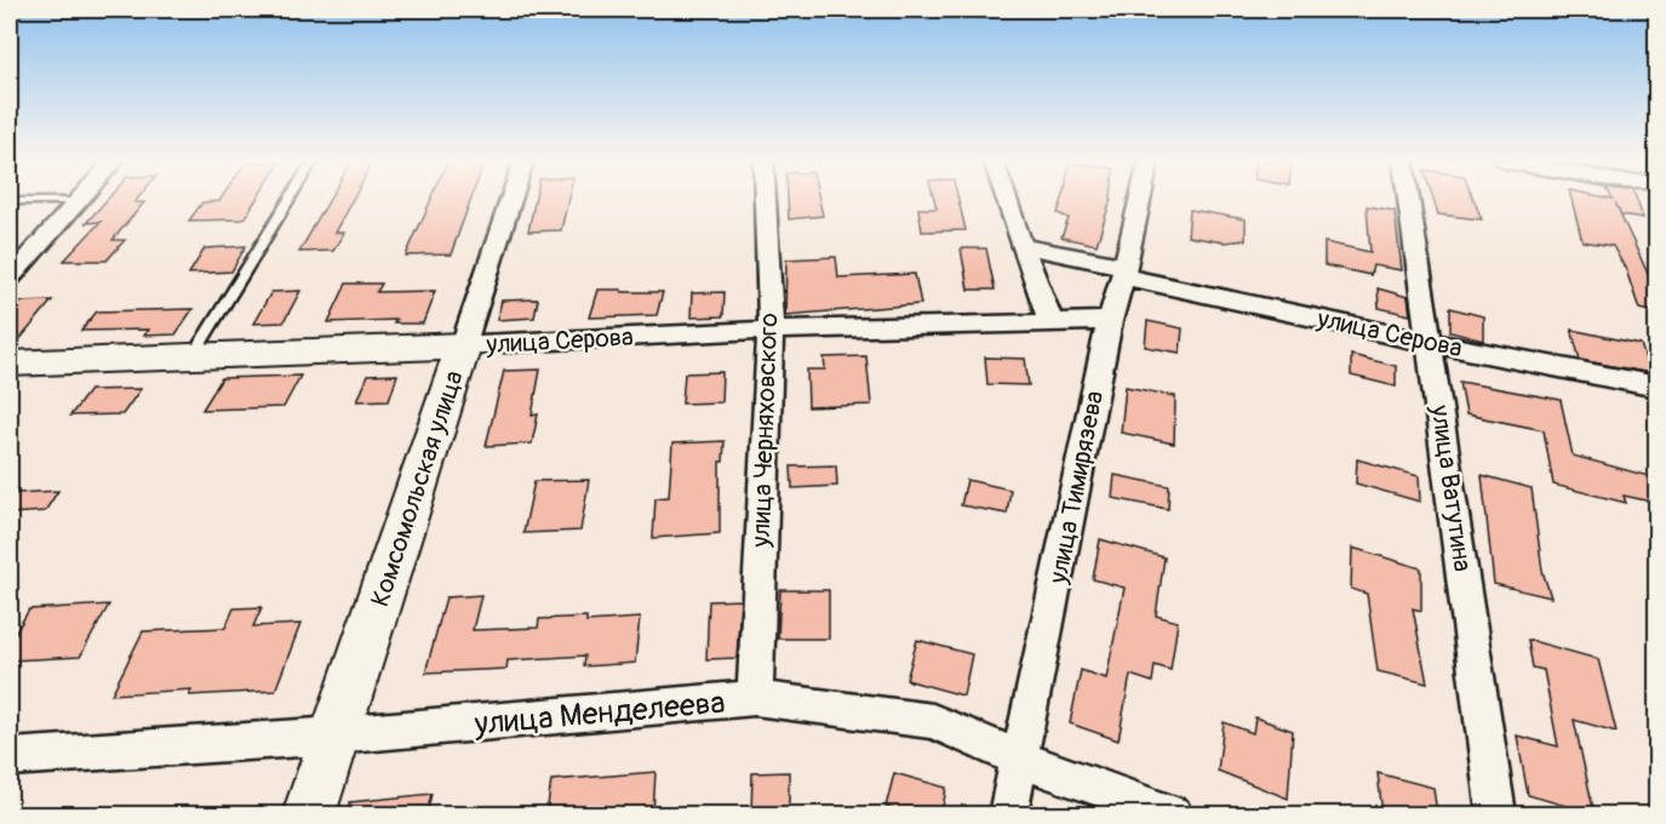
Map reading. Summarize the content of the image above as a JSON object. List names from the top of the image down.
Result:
{
  "streets": {
    "main road": ["улица Серова", "Комсомольская улица"],
    "street": [
      "улица Черняховского",
      "улица Тимирязева",
      "улица Ватутина",
      "улица Менделеева"
    ]
  },
  "crossings": [
    ["улица Серова", "улица Черняховского"],
    ["улица Серова", "улица Тимирязева"],
    ["улица Серова", "Комсомольская улица"],
    ["улица Серова", "улица Ватутина"],
    ["улица Черняховского", "улица Менделеева"],
    ["улица Тимирязева", "улица Менделеева"],
    ["Комсомольская улица", "улица Менделеева"]
  ]
}
